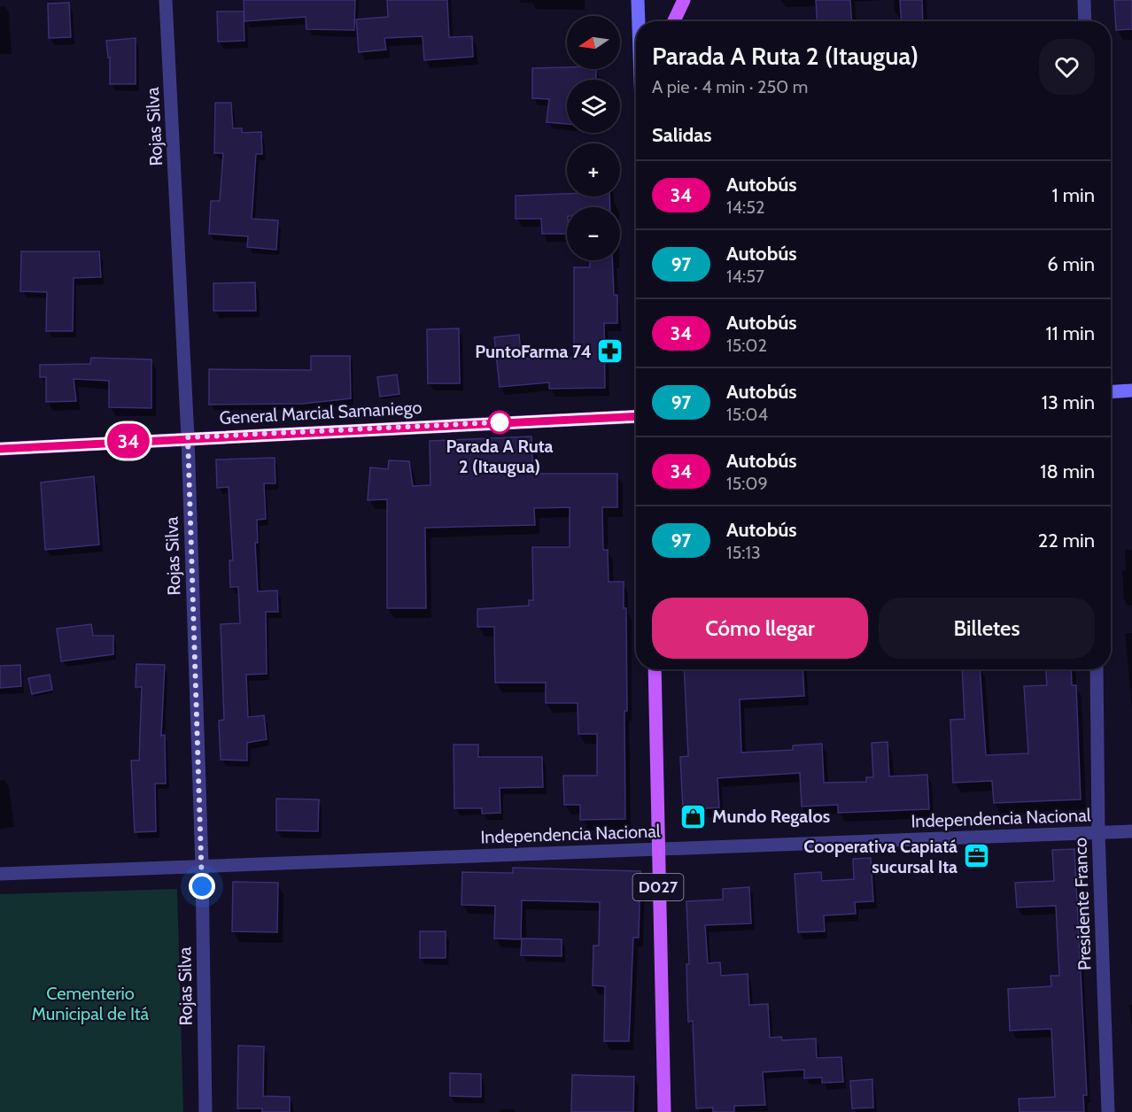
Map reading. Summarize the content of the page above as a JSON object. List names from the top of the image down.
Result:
{
  "streets": {
    "main road": ["General Marcial Samaniego", "D027"],
    "street": ["Rojas Silva", "Independencia Nacional", "Presidente Franco"]
  },
  "crossings": [
    ["Rojas Silva", "General Marcial Samaniego"],
    ["Rojas Silva", "Independencia Nacional"],
    ["Independencia Nacional", "D027"],
    ["Independencia Nacional", "Presidente Franco"]
  ],
  "parks": ["Cementerio Municipal de Itá"],
  "places": {
    "pharmacy": ["PuntoFarma 74"],
    "other": ["Parada A Ruta 2 (Itaugua)"],
    "shop": ["Mundo Regalos"],
    "office": ["Cooperativa Capiatá sucursal Ita"]
  },
  "lines": ["bus line 34"],
  "north": "left",
  "page": {
    "on_map": "34",
    "map_buttons": ["+", "−"],
    "heading": [
      ["Parada A Ruta 2 (Itaugua)", "A pie · 4 min · 250 m"],
      "Salidas"
    ],
    "list": [
      {
        "mark": "34",
        "name": "Autobús",
        "note": "14:52",
        "value": "1 min"
      },
      {
        "mark": "97",
        "name": "Autobús",
        "note": "14:57",
        "value": "6 min"
      },
      {
        "mark": "34",
        "name": "Autobús",
        "note": "15:02",
        "value": "11 min"
      },
      {
        "mark": "97",
        "name": "Autobús",
        "note": "15:04",
        "value": "13 min"
      },
      {
        "mark": "34",
        "name": "Autobús",
        "note": "15:09",
        "value": "18 min"
      },
      {
        "mark": "97",
        "name": "Autobús",
        "note": "15:13",
        "value": "22 min"
      }
    ],
    "buttons": ["Cómo llegar", "Billetes"]
  }
}
